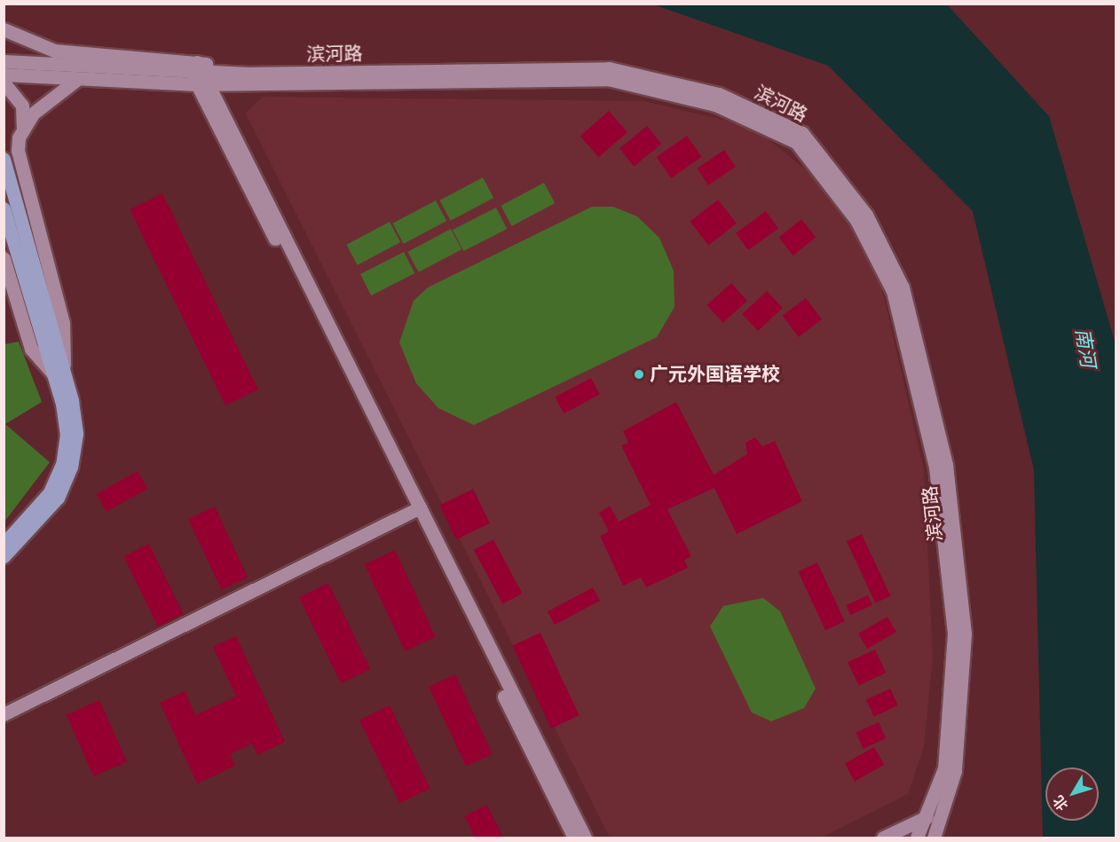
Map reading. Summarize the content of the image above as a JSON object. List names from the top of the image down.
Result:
{
  "streets": {
    "street": ["滨河路"]
  },
  "water": ["南河"],
  "places": ["广元外国语学校"],
  "north": "bottom left"
}
